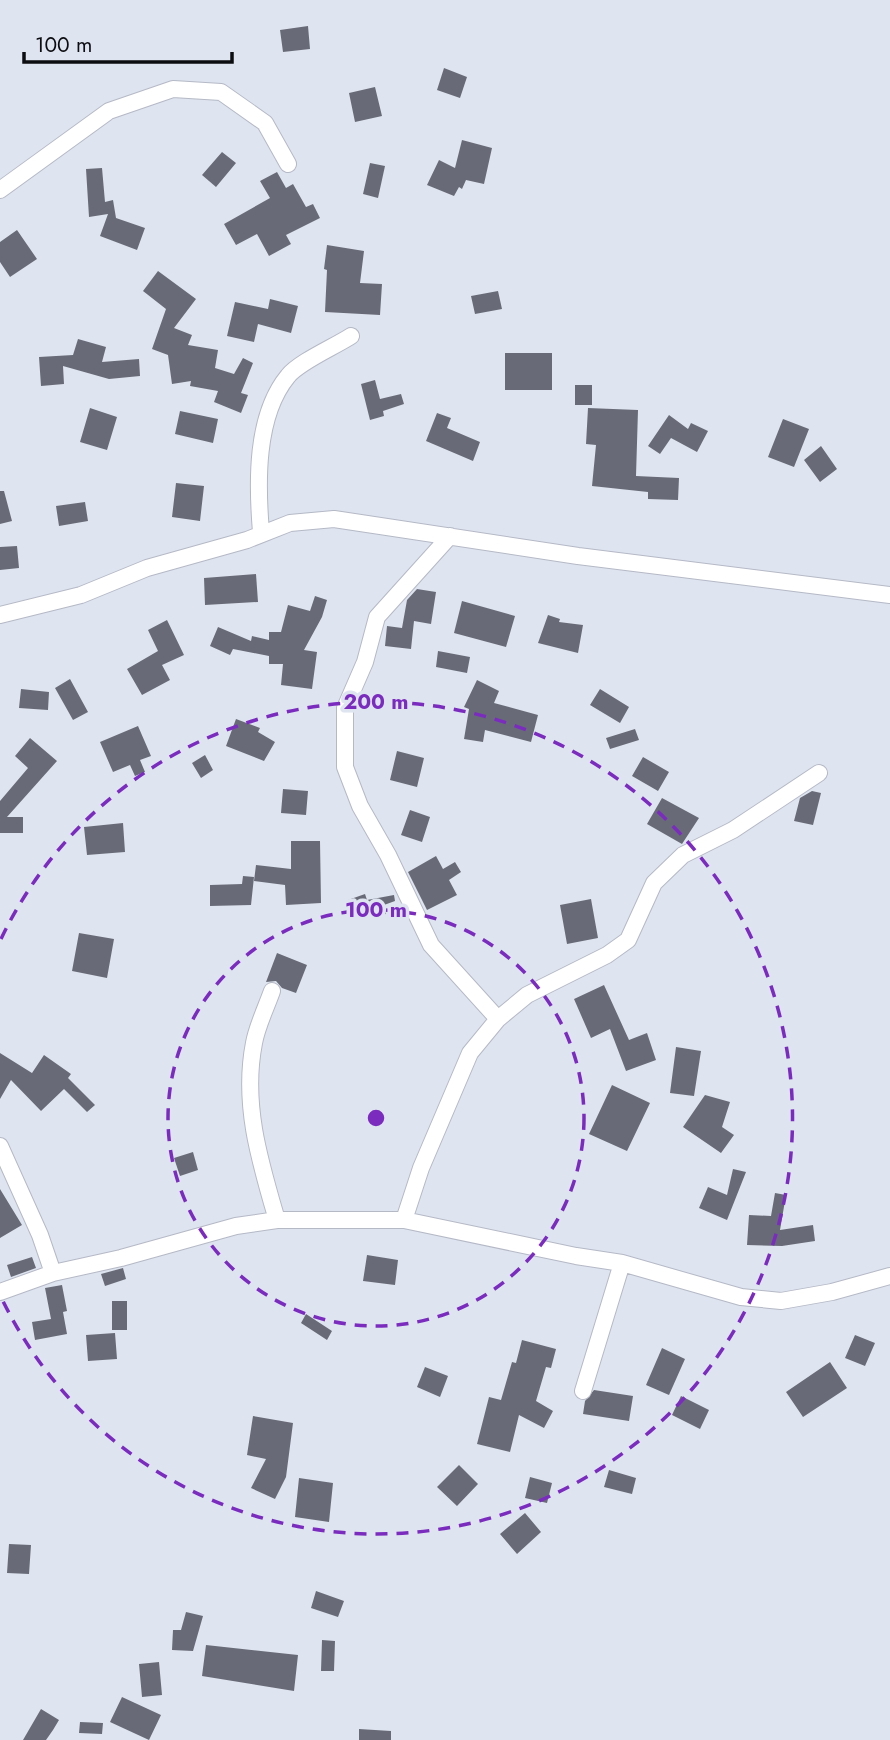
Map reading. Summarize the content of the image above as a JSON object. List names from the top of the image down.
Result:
{
  "scale_bar": "100 m",
  "rings": ["200 m", "100 m"]
}
